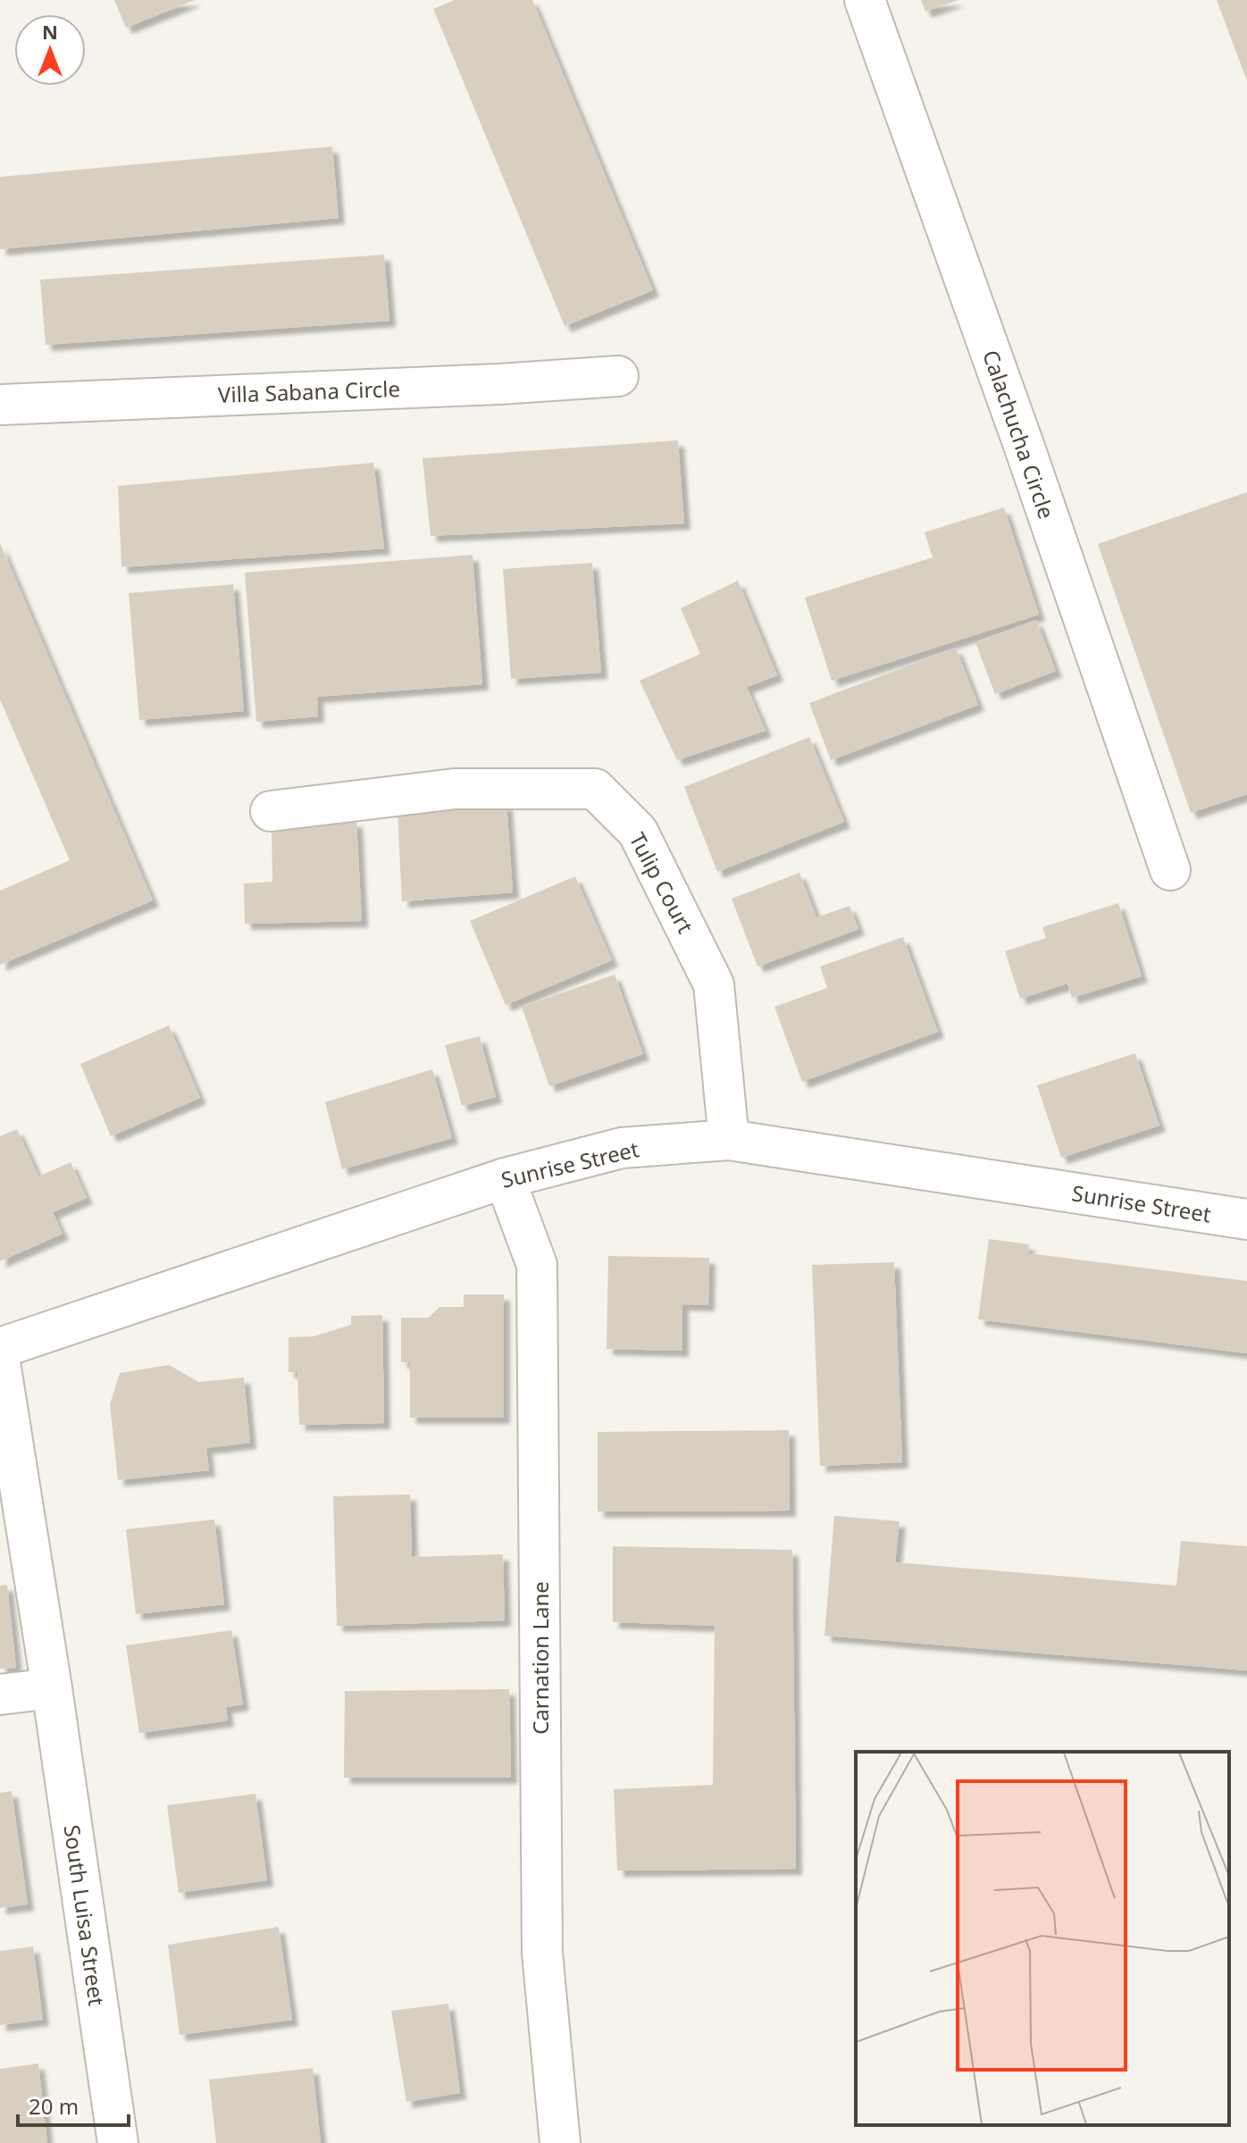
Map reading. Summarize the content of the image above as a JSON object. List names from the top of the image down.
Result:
{
  "streets": {
    "street": [
      "Villa Sabana Circle",
      "Calachucha Circle",
      "Tulip Court",
      "Sunrise Street",
      "Carnation Lane",
      "South Luisa Street"
    ]
  },
  "crossings": [
    ["Tulip Court", "Sunrise Street"],
    ["Sunrise Street", "Carnation Lane"]
  ],
  "scale_bar": "20 m",
  "north": "top"
}
